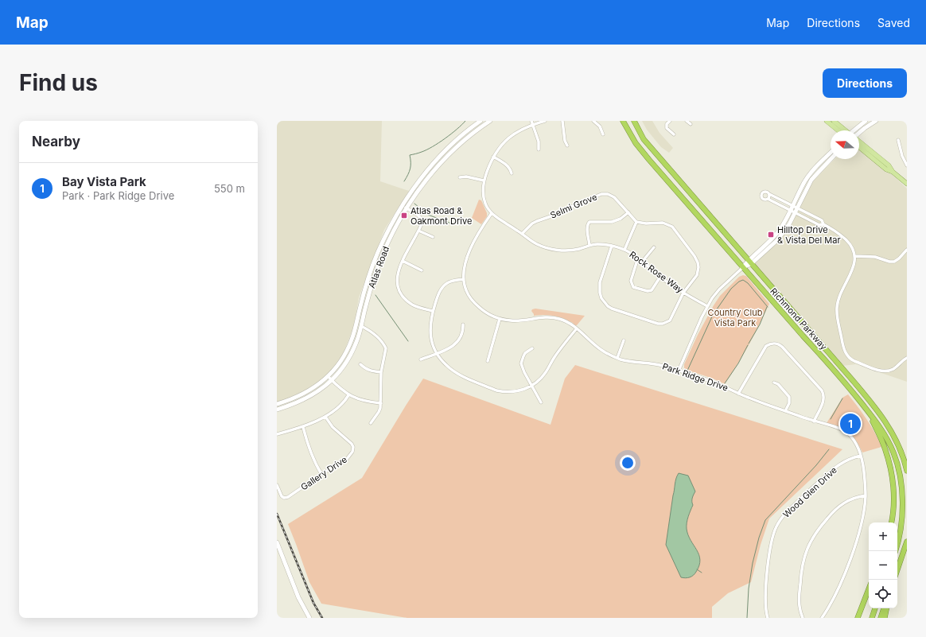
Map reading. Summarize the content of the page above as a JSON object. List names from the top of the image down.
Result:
{
  "streets": {
    "highway": ["Richmond Parkway"],
    "street": [
      "Selmi Grove",
      "Atlas Road",
      "Rock Rose Way",
      "Park Ridge Drive",
      "Gallery Drive",
      "Wood Glen Drive"
    ]
  },
  "crossings": [
    ["Selmi Grove", "Rock Rose Way"],
    ["Rock Rose Way", "Park Ridge Drive"],
    ["Park Ridge Drive", "Wood Glen Drive"]
  ],
  "parks": ["Country Club Vista Park"],
  "places": {
    "transit": ["Atlas Road & Oakmont Drive", "Hilltop Drive & Vista Del Mar"]
  },
  "north": "left",
  "page": {
    "header": "Map",
    "nav": ["Map", "Directions", "Saved"],
    "buttons": "Directions",
    "title": "Find us",
    "heading": "Nearby",
    "list": [
      {
        "mark": "1",
        "name": "Bay Vista Park",
        "note": "Park · Park Ridge Drive",
        "value": "550 m"
      }
    ],
    "pins": "1",
    "map_buttons": ["+", "−"]
  }
}
